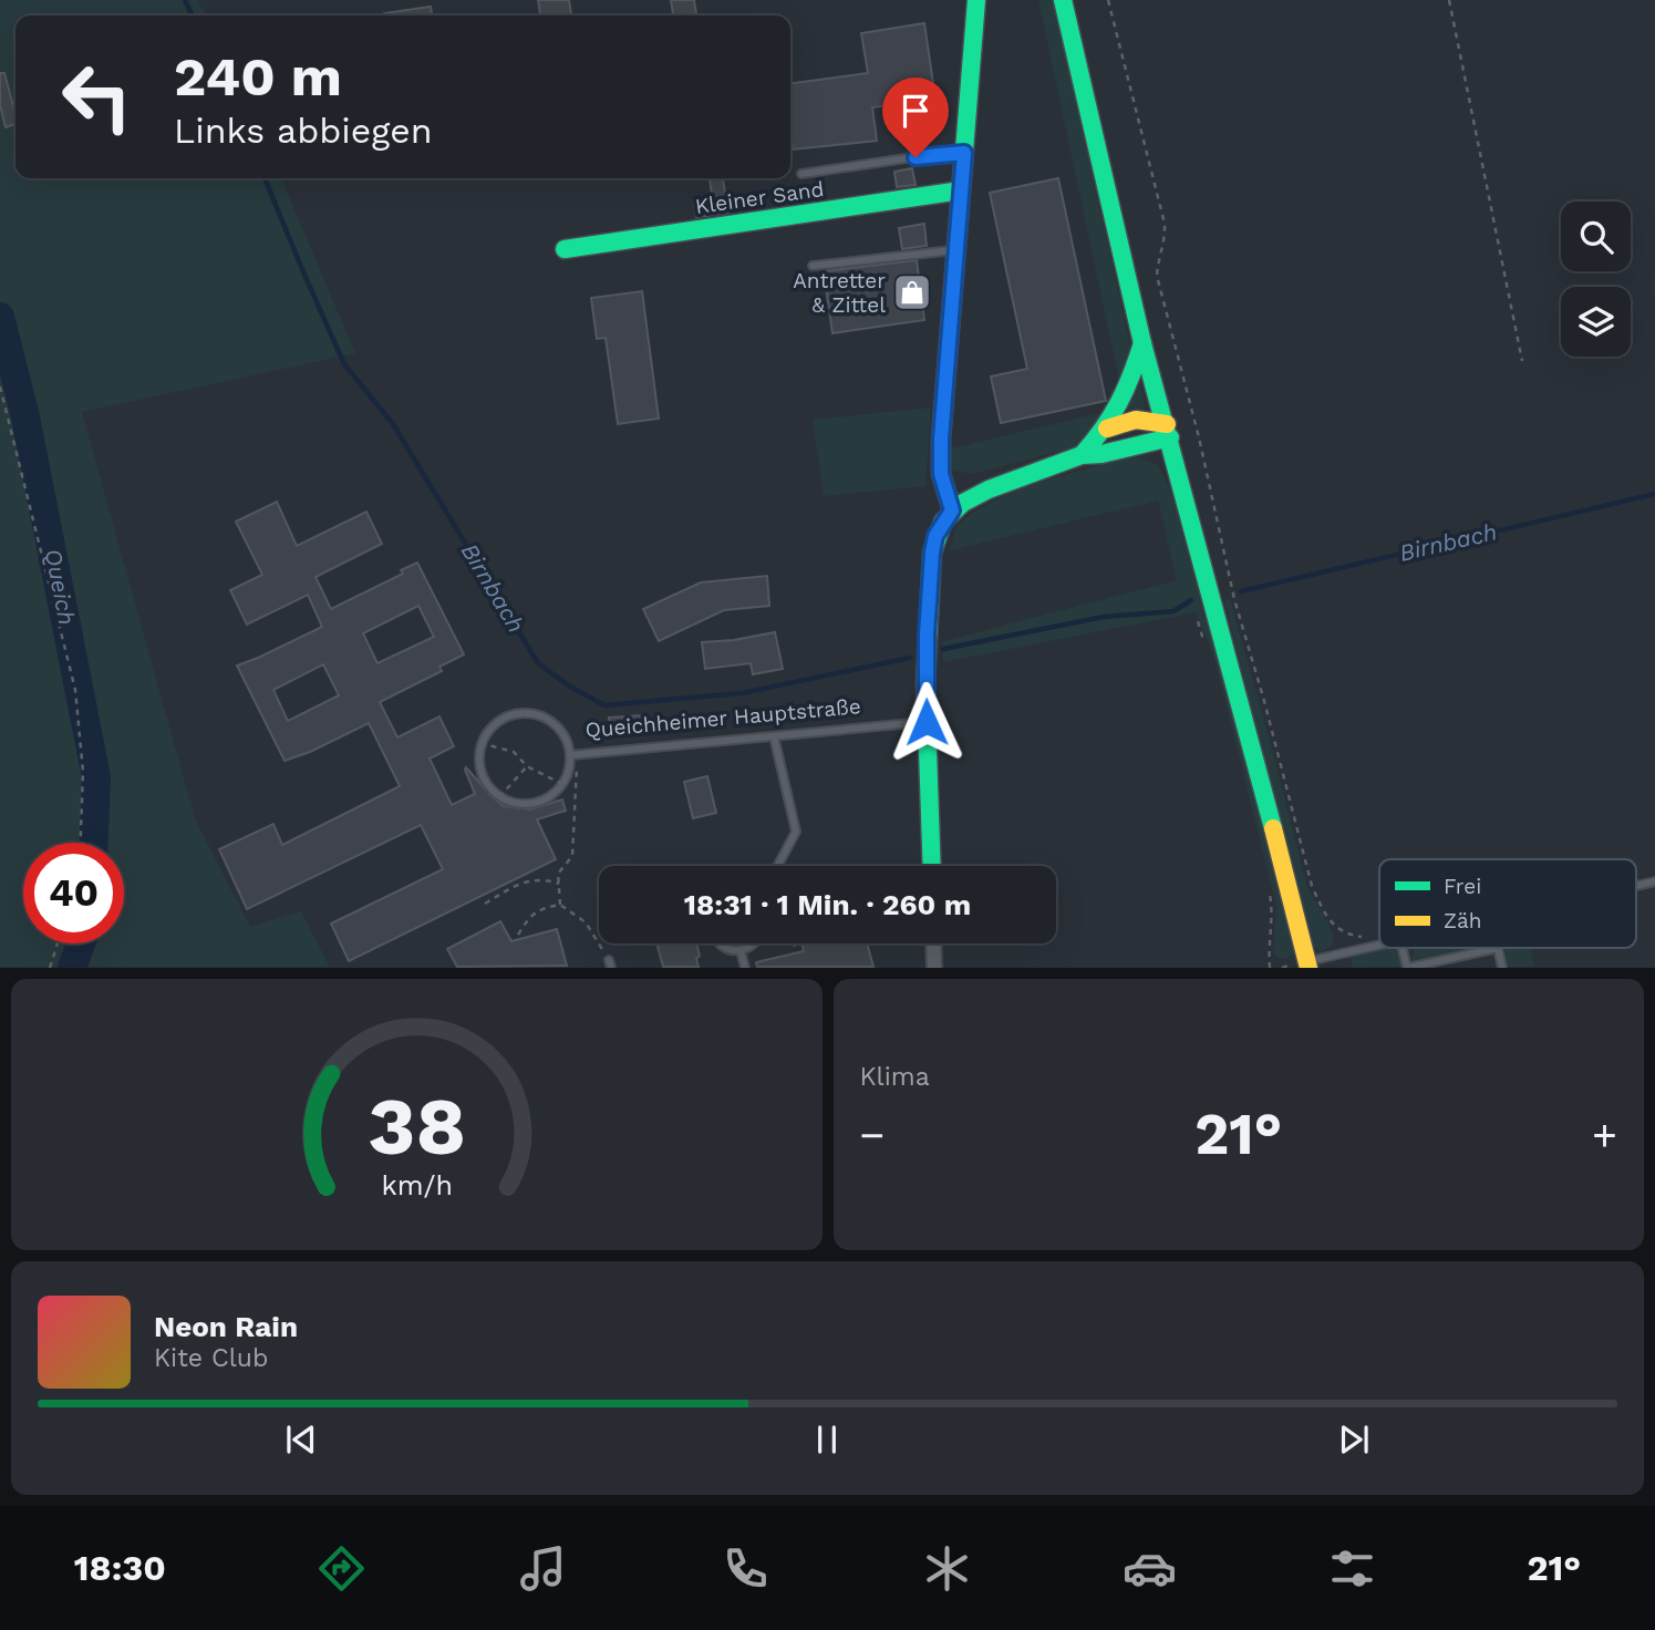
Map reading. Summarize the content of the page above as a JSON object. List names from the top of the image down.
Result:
{
  "streets": {
    "street": ["Kleiner Sand"],
    "lane": ["Queichheimer Hauptstraße"]
  },
  "water": ["Birnbach", "Queich"],
  "places": {
    "shop": ["Antretter & Zittel"]
  },
  "legend": ["Frei", "Zäh"],
  "page": {
    "turn": ["240 m", "Links abbiegen"],
    "limit": "40",
    "trip": "18:31 · 1 Min. · 260 m",
    "tile": "Klima",
    "heat": ["−", "21°", "+"],
    "song": ["Neon Rain", "Kite Club"],
    "tabs": ["18:30", "21°"],
    "gauge": ["38", "km/h"]
  }
}
